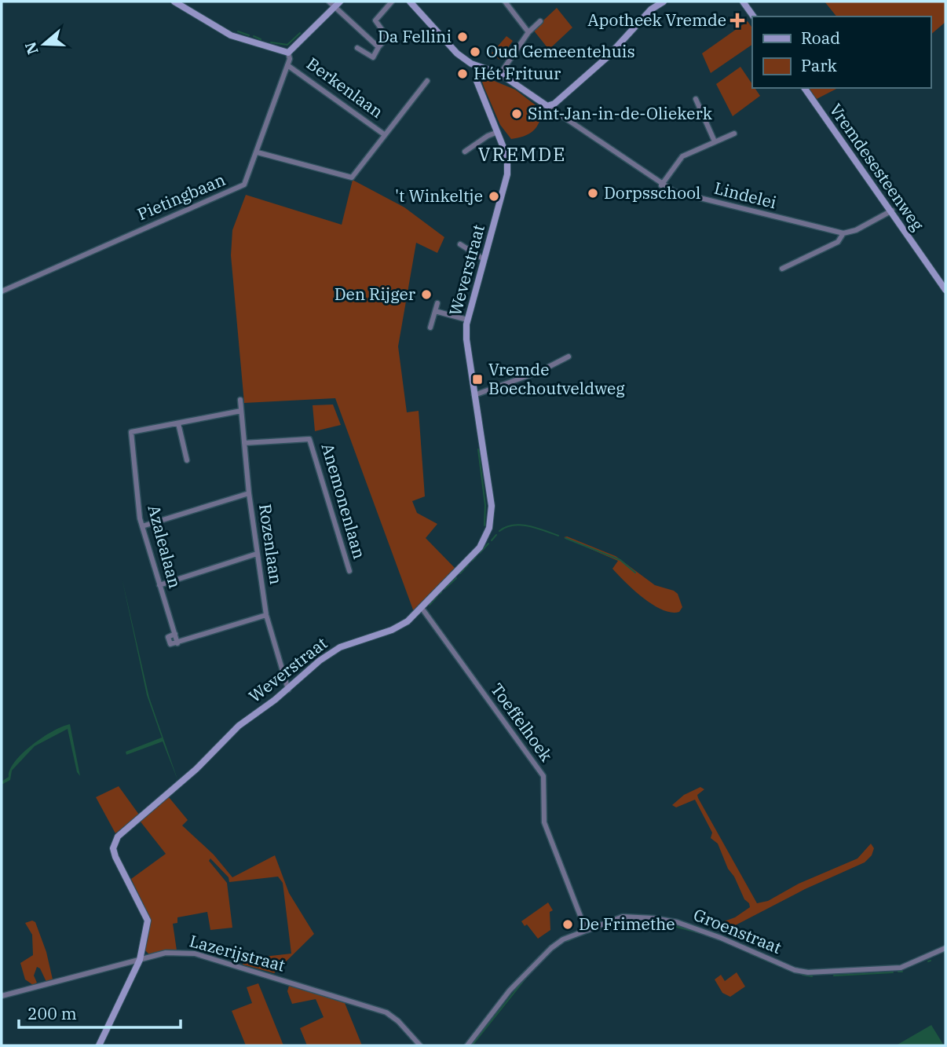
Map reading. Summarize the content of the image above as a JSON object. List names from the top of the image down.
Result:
{
  "streets": {
    "street": [
      "Berkenlaan",
      "Vremdesesteenweg",
      "Lindelei",
      "Pietingbaan",
      "Weverstraat",
      "Anemonenlaan",
      "Rozenlaan",
      "Azalealaan",
      "Toeffelhoek",
      "Groenstraat",
      "Lazerijstraat"
    ]
  },
  "crossings": [
    ["Berkenlaan", "Pietingbaan"],
    ["Weverstraat", "Rozenlaan"],
    ["Weverstraat", "Toeffelhoek"],
    ["Weverstraat", "Lazerijstraat"],
    ["Anemonenlaan", "Rozenlaan"],
    ["Rozenlaan", "Azalealaan"],
    ["Toeffelhoek", "Groenstraat"]
  ],
  "districts": ["VREMDE"],
  "places": {
    "health": ["Apotheek Vremde"],
    "other": [
      "Da Fellini",
      "Oud Gemeentehuis",
      "Hét Frituur",
      "Sint-Jan-in-de-Oliekerk",
      "Dorpsschool",
      "'t Winkeltje",
      "Den Rijger",
      "De Frimethe"
    ],
    "transit": ["Vremde Boechoutveldweg"]
  },
  "legend": ["Road", "Park"],
  "scale_bar": "200 m",
  "north": "left"
}
